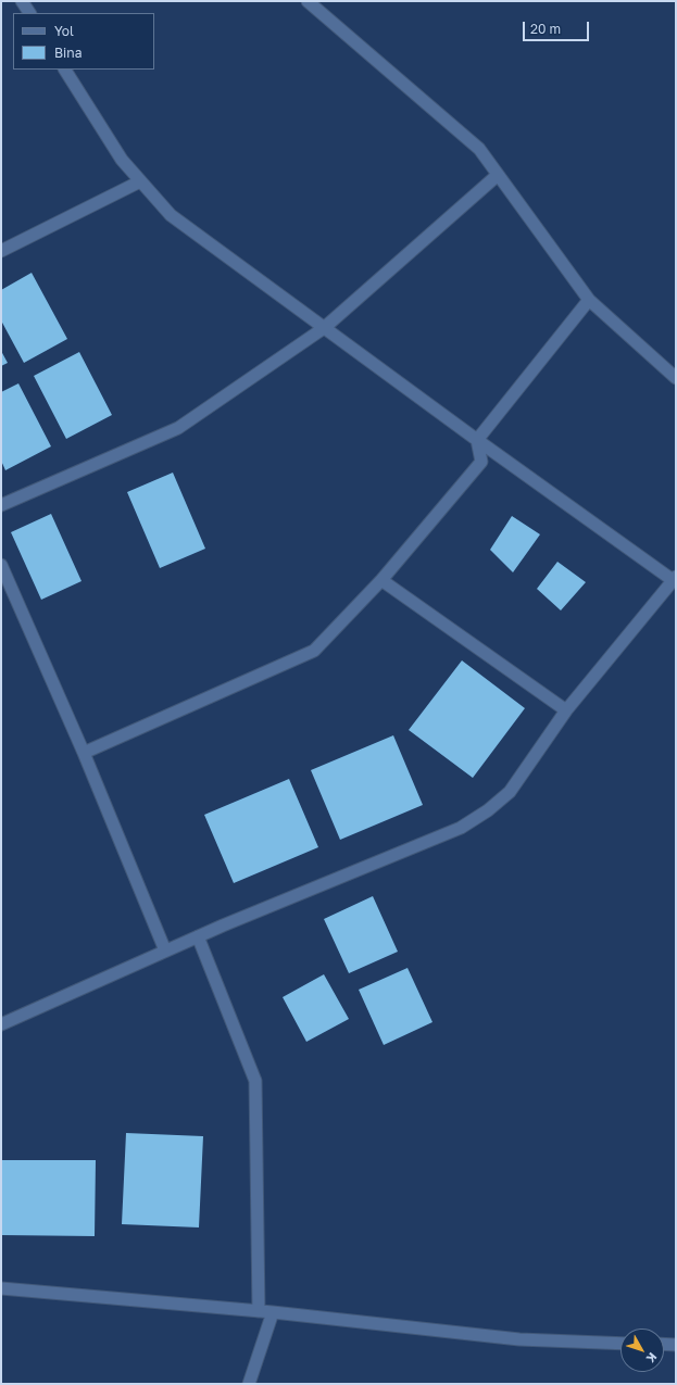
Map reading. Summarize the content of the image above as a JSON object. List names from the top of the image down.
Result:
{
  "legend": ["Yol", "Bina"],
  "scale_bar": "20 m",
  "north": "bottom right"
}
